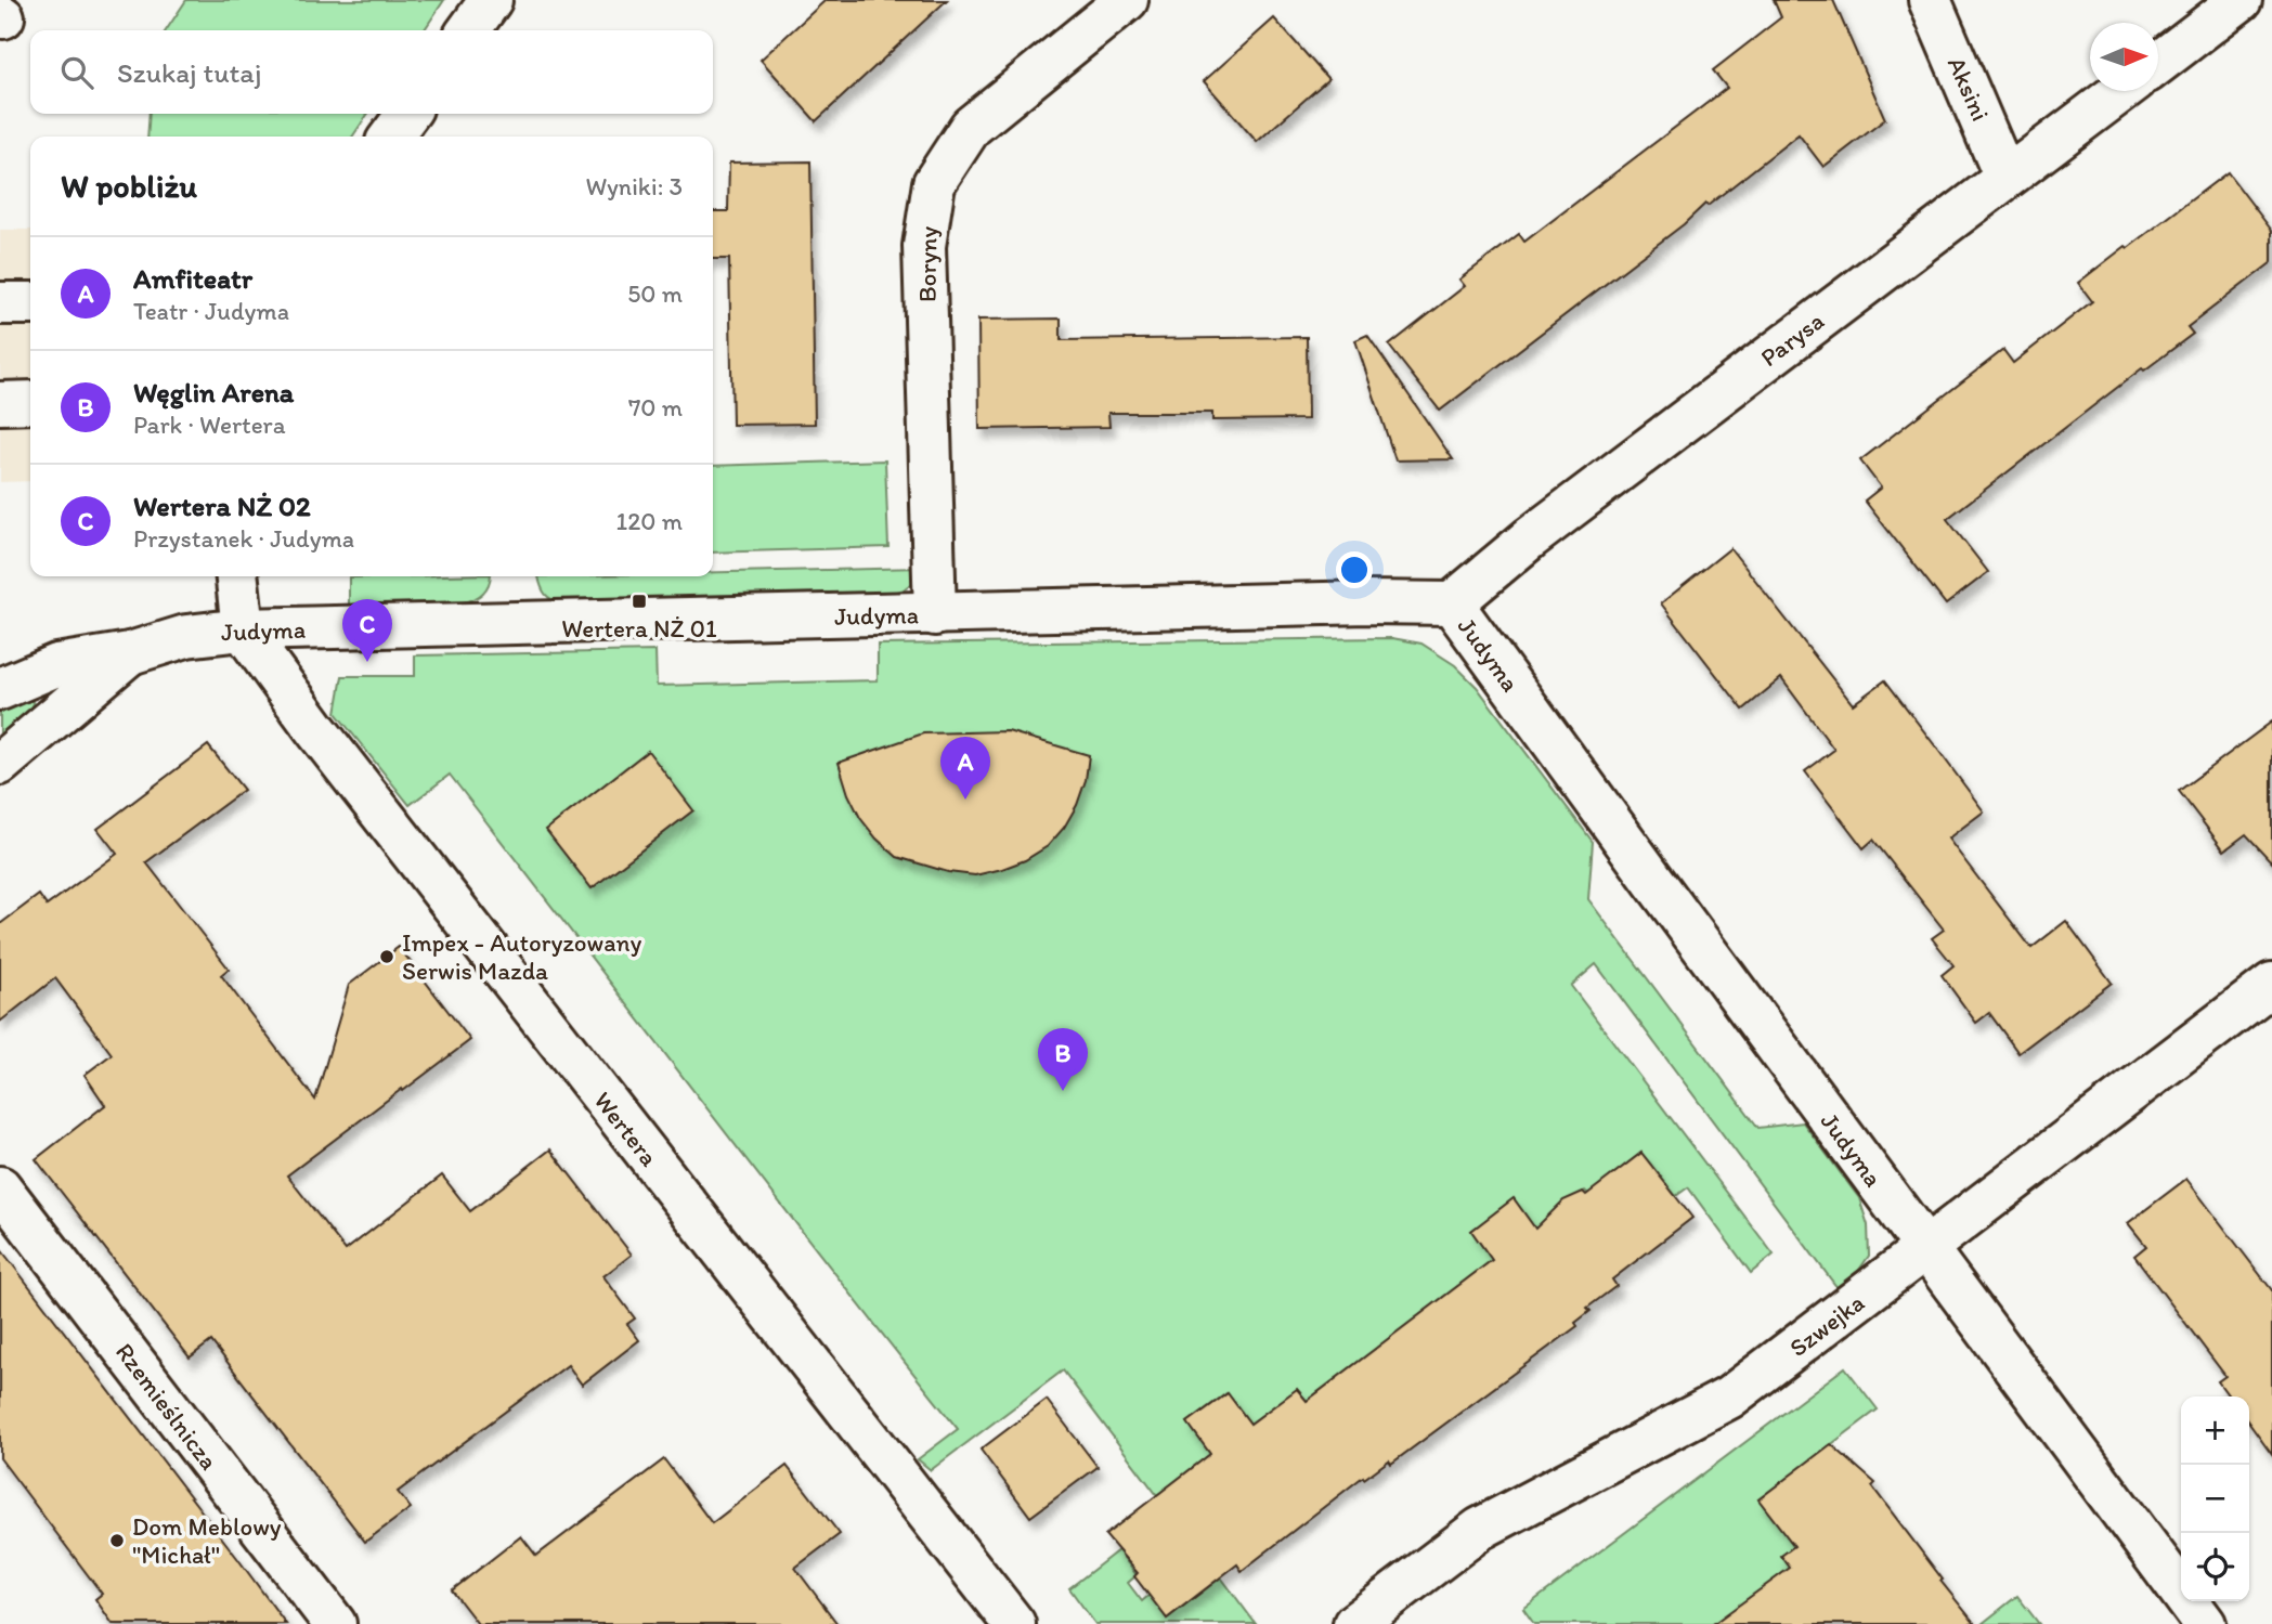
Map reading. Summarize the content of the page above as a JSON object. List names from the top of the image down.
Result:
{
  "streets": {
    "street": [
      "Aksini",
      "Boryny",
      "Parysa",
      "Judyma",
      "Wertera",
      "Szwejka",
      "Rzemieślnicza"
    ]
  },
  "crossings": [
    ["Aksini", "Parysa"],
    ["Boryny", "Judyma"],
    ["Parysa", "Judyma"],
    ["Judyma", "Wertera"],
    ["Judyma", "Szwejka"]
  ],
  "places": {
    "transit": ["Wertera NŻ 01"],
    "other": ["Impex - Autoryzowany Serwis Mazda", "Dom Meblowy \"Michał\""]
  },
  "north": "right",
  "page": {
    "search": "Szukaj tutaj",
    "heading": ["W pobliżu", "Wyniki: 3"],
    "list": [
      {
        "mark": "A",
        "name": "Amfiteatr",
        "note": "Teatr · Judyma",
        "value": "50 m"
      },
      {
        "mark": "B",
        "name": "Węglin Arena",
        "note": "Park · Wertera",
        "value": "70 m"
      },
      {
        "mark": "C",
        "name": "Wertera NŻ 02",
        "note": "Przystanek · Judyma",
        "value": "120 m"
      }
    ],
    "pins": ["C", "A", "B"],
    "map_buttons": ["+", "−"]
  }
}
